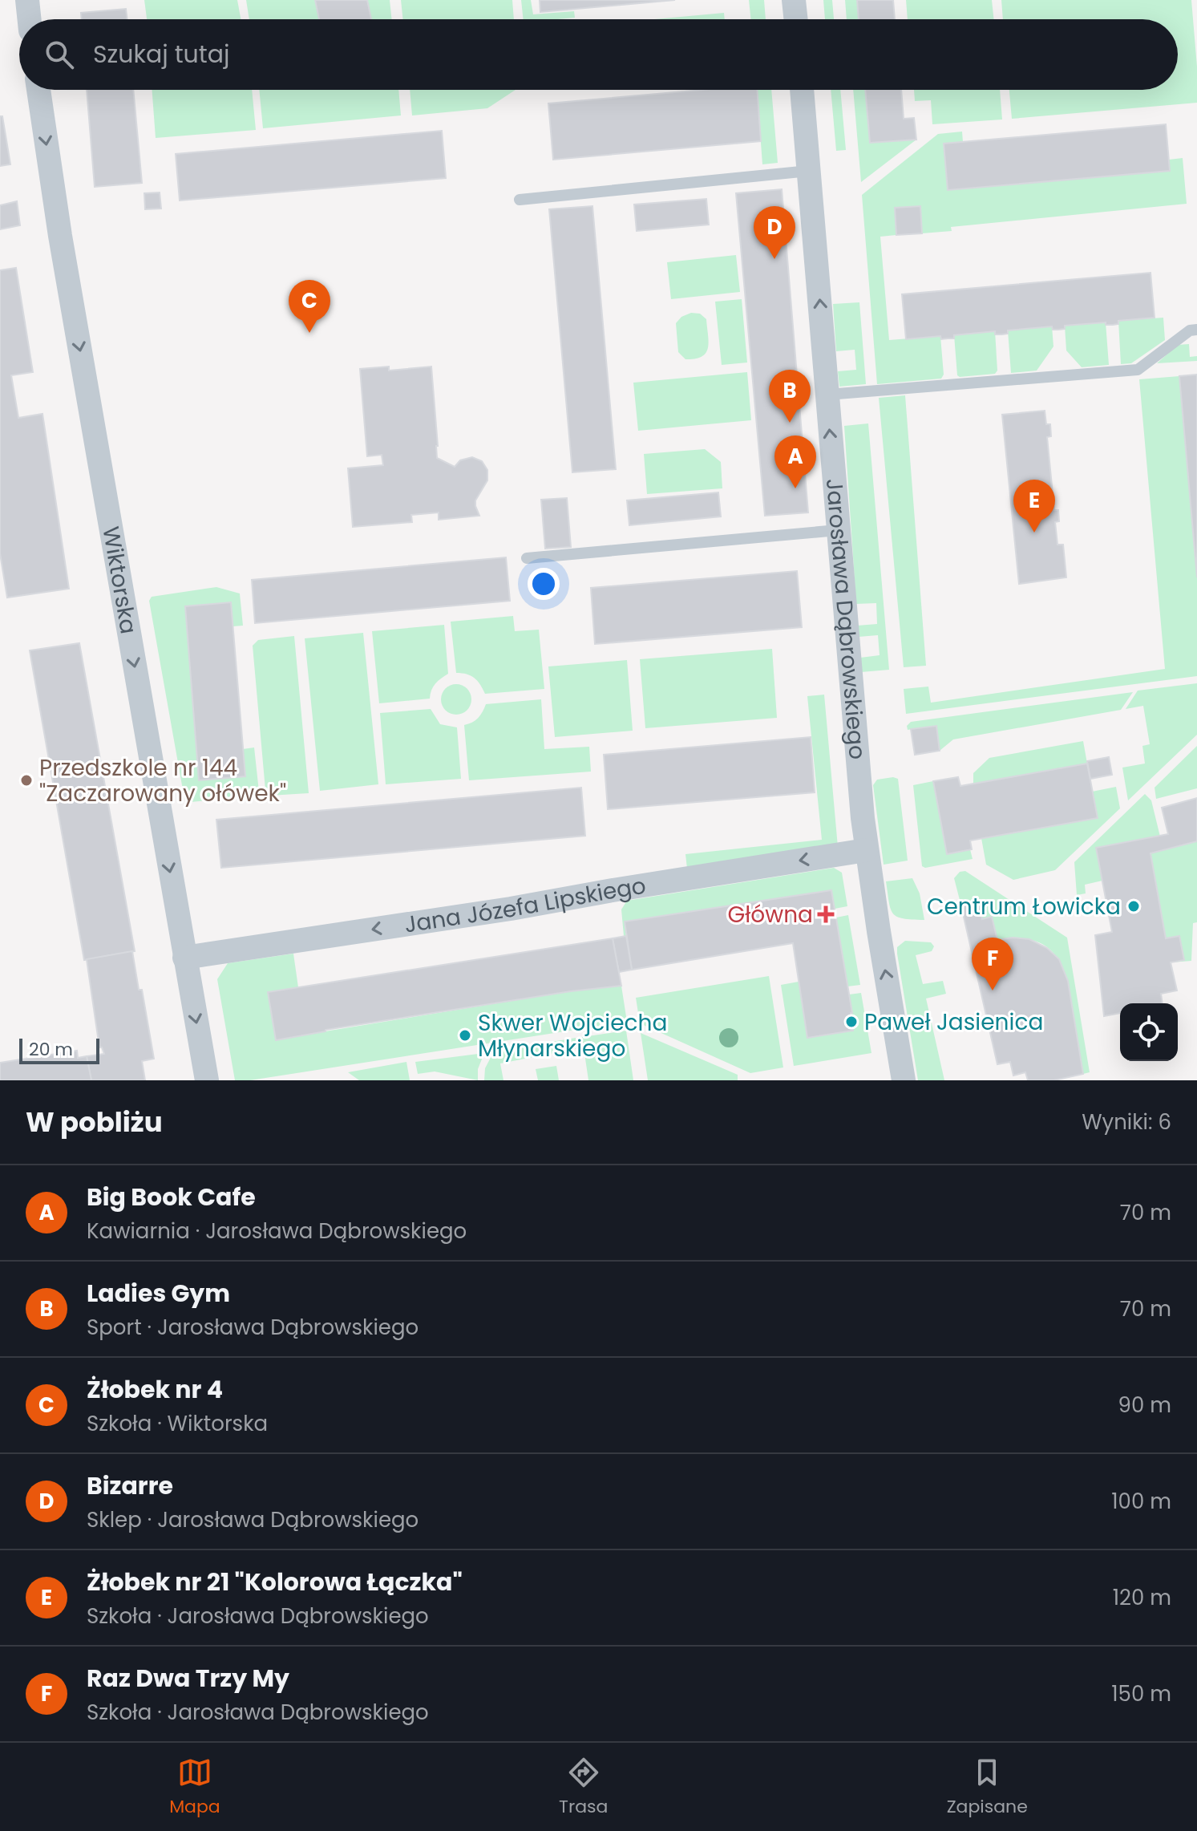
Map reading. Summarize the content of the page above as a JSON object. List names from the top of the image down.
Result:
{
  "streets": {
    "street": ["Wiktorska", "Jarosława Dąbrowskiego", "Jana Józefa Lipskiego"]
  },
  "crossings": [
    ["Wiktorska", "Jana Józefa Lipskiego"],
    ["Jarosława Dąbrowskiego", "Jana Józefa Lipskiego"]
  ],
  "one_way": ["Wiktorska", "Jarosława Dąbrowskiego", "Jana Józefa Lipskiego"],
  "places": {
    "other": [
      "Przedszkole nr 144 \"Zaczarowany ołówek\"",
      "Centrum Łowicka",
      "Paweł Jasienica",
      "Skwer Wojciecha Młynarskiego"
    ],
    "health": ["Główna"]
  },
  "scale_bar": "20 m",
  "page": {
    "search": "Szukaj tutaj",
    "pins": [
      "D",
      "C",
      "B",
      "A",
      "E",
      "F"
    ],
    "scale": "20 m",
    "heading": ["W pobliżu", "Wyniki: 6"],
    "list": [
      {
        "mark": "A",
        "name": "Big Book Cafe",
        "note": "Kawiarnia · Jarosława Dąbrowskiego",
        "value": "70 m"
      },
      {
        "mark": "B",
        "name": "Ladies Gym",
        "note": "Sport · Jarosława Dąbrowskiego",
        "value": "70 m"
      },
      {
        "mark": "C",
        "name": "Żłobek nr 4",
        "note": "Szkoła · Wiktorska",
        "value": "90 m"
      },
      {
        "mark": "D",
        "name": "Bizarre",
        "note": "Sklep · Jarosława Dąbrowskiego",
        "value": "100 m"
      },
      {
        "mark": "E",
        "name": "Żłobek nr 21 \"Kolorowa Łączka\"",
        "note": "Szkoła · Jarosława Dąbrowskiego",
        "value": "120 m"
      },
      {
        "mark": "F",
        "name": "Raz Dwa Trzy My",
        "note": "Szkoła · Jarosława Dąbrowskiego",
        "value": "150 m"
      }
    ],
    "nav": ["Mapa", "Trasa", "Zapisane"]
  }
}
